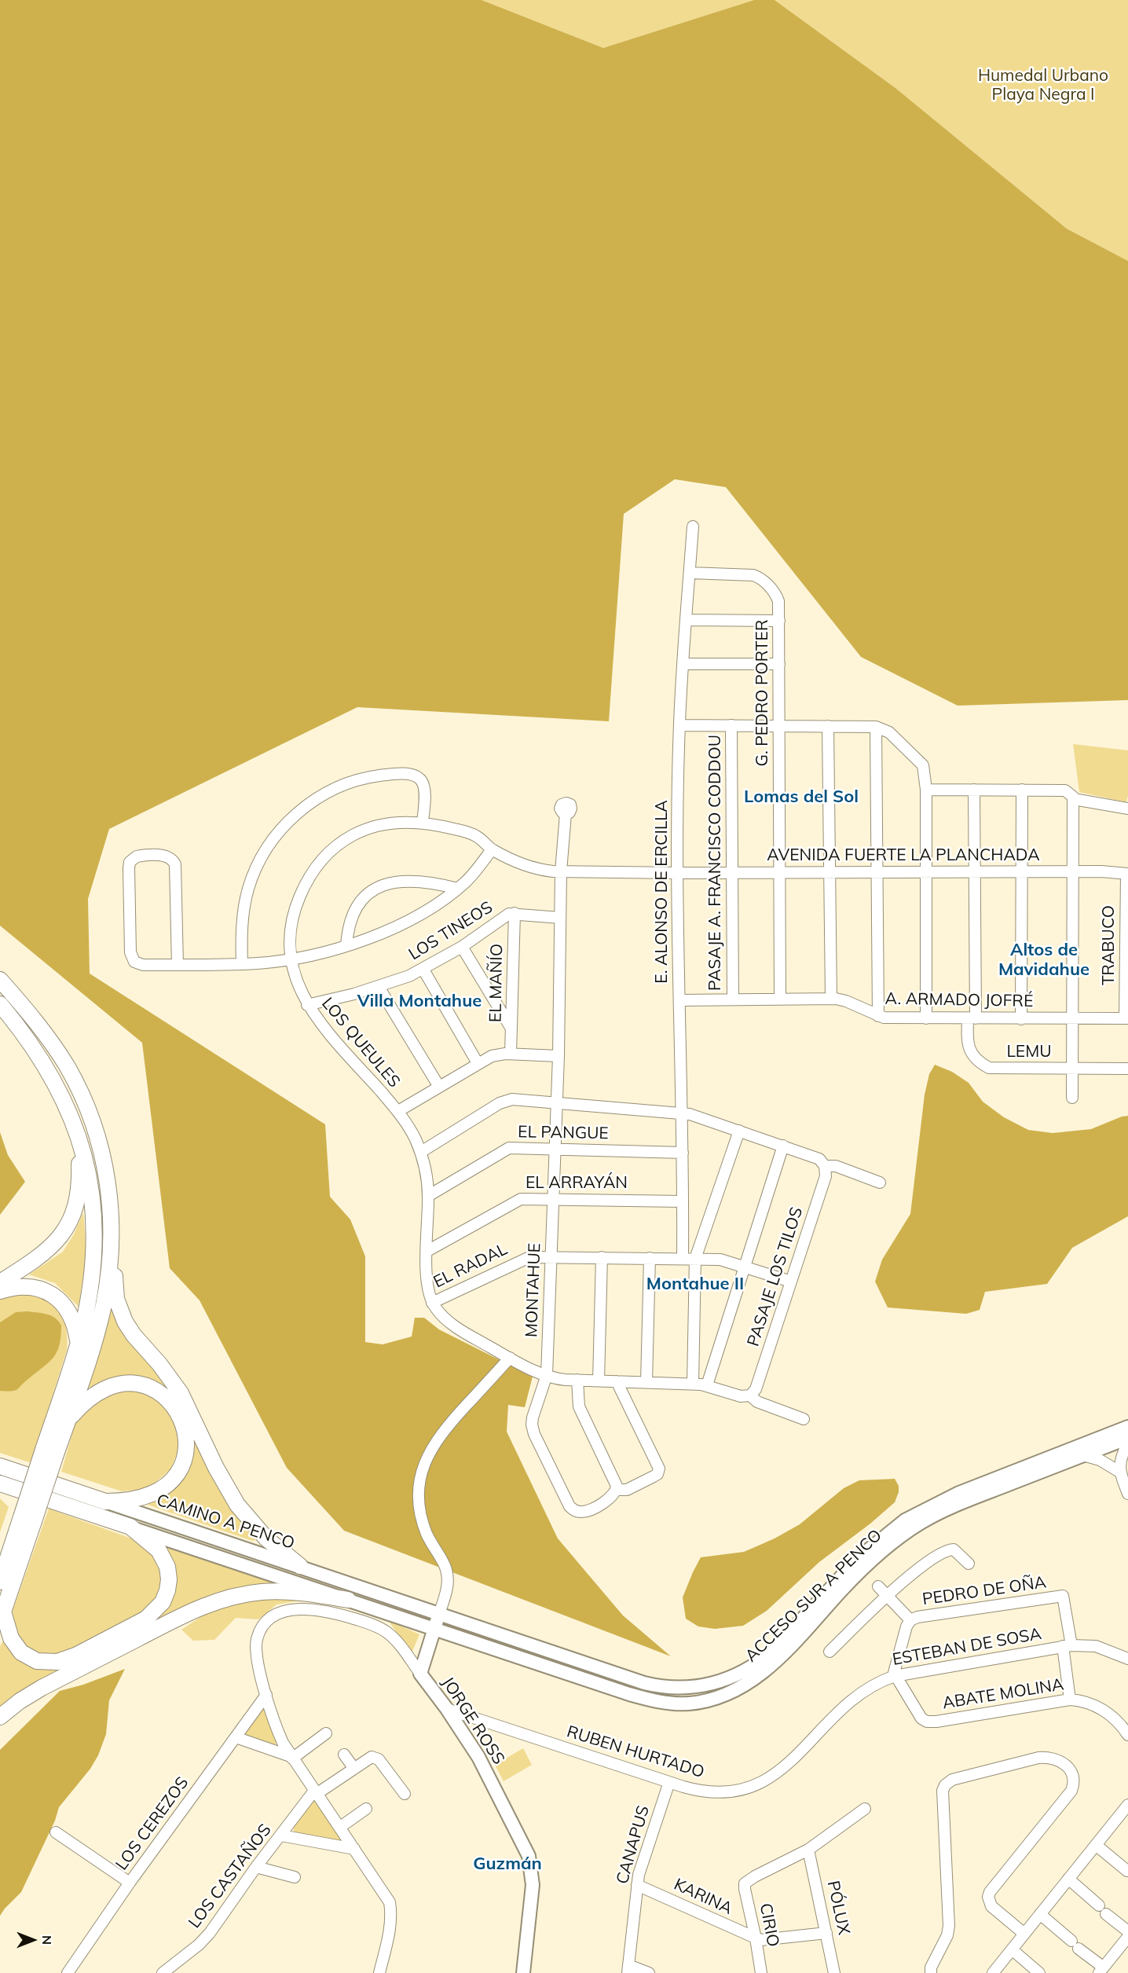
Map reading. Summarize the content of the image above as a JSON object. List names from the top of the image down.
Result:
{
  "streets": {
    "highway": ["CAMINO A PENCO"],
    "main road": ["ACCESO SUR A PENCO", "JORGE ROSS"],
    "street": [
      "G. PEDRO PORTER",
      "AVENIDA FUERTE LA PLANCHADA",
      "PASAJE A. FRANCISCO CODDOU",
      "E. ALONSO DE ERCILLA",
      "LOS TINEOS",
      "TRABUCO",
      "EL MAÑÍO",
      "A. ARMADO JOFRÉ",
      "LOS QUEULES",
      "LEMU",
      "EL PANGUE",
      "EL ARRAYÁN",
      "EL RADAL",
      "PASAJE LOS TILOS",
      "MONTAHUE",
      "PEDRO DE OÑA",
      "ESTEBAN DE SOSA",
      "ABATE MOLINA",
      "RUBEN HURTADO",
      "LOS CEREZOS",
      "CANAPUS",
      "LOS CASTAÑOS",
      "KARINA",
      "PÓLUX",
      "CIRIO"
    ]
  },
  "crossings": [
    ["G. PEDRO PORTER", "AVENIDA FUERTE LA PLANCHADA"],
    ["G. PEDRO PORTER", "E. ALONSO DE ERCILLA"],
    ["G. PEDRO PORTER", "A. ARMADO JOFRÉ"],
    ["AVENIDA FUERTE LA PLANCHADA", "PASAJE A. FRANCISCO CODDOU"],
    ["AVENIDA FUERTE LA PLANCHADA", "E. ALONSO DE ERCILLA"],
    ["AVENIDA FUERTE LA PLANCHADA", "TRABUCO"],
    ["AVENIDA FUERTE LA PLANCHADA", "LOS QUEULES"],
    ["AVENIDA FUERTE LA PLANCHADA", "LEMU"],
    ["PASAJE A. FRANCISCO CODDOU", "A. ARMADO JOFRÉ"],
    ["E. ALONSO DE ERCILLA", "A. ARMADO JOFRÉ"],
    ["E. ALONSO DE ERCILLA", "LOS QUEULES"],
    ["E. ALONSO DE ERCILLA", "EL PANGUE"],
    ["E. ALONSO DE ERCILLA", "EL ARRAYÁN"],
    ["E. ALONSO DE ERCILLA", "EL RADAL"],
    ["LOS TINEOS", "EL MAÑÍO"],
    ["LOS TINEOS", "LOS QUEULES"],
    ["LOS TINEOS", "MONTAHUE"],
    ["TRABUCO", "A. ARMADO JOFRÉ"],
    ["A. ARMADO JOFRÉ", "LEMU"],
    ["LOS QUEULES", "EL PANGUE"],
    ["LOS QUEULES", "EL ARRAYÁN"],
    ["LOS QUEULES", "EL RADAL"],
    ["LOS QUEULES", "MONTAHUE"],
    ["EL PANGUE", "MONTAHUE"],
    ["EL ARRAYÁN", "MONTAHUE"],
    ["EL RADAL", "PASAJE LOS TILOS"],
    ["EL RADAL", "MONTAHUE"],
    ["MONTAHUE", "CAMINO A PENCO"],
    ["MONTAHUE", "ACCESO SUR A PENCO"],
    ["CAMINO A PENCO", "ACCESO SUR A PENCO"],
    ["PEDRO DE OÑA", "ESTEBAN DE SOSA"],
    ["PEDRO DE OÑA", "ABATE MOLINA"],
    ["ESTEBAN DE SOSA", "ABATE MOLINA"],
    ["ESTEBAN DE SOSA", "RUBEN HURTADO"],
    ["JORGE ROSS", "RUBEN HURTADO"],
    ["JORGE ROSS", "LOS CEREZOS"],
    ["RUBEN HURTADO", "CANAPUS"],
    ["CANAPUS", "KARINA"],
    ["KARINA", "CIRIO"],
    ["PÓLUX", "CIRIO"]
  ],
  "districts": [
    "Lomas del Sol",
    "Altos de Mavidahue",
    "Villa Montahue",
    "Montahue II",
    "Guzmán"
  ],
  "parks": ["Humedal Urbano Playa Negra I"],
  "north": "right"
}
